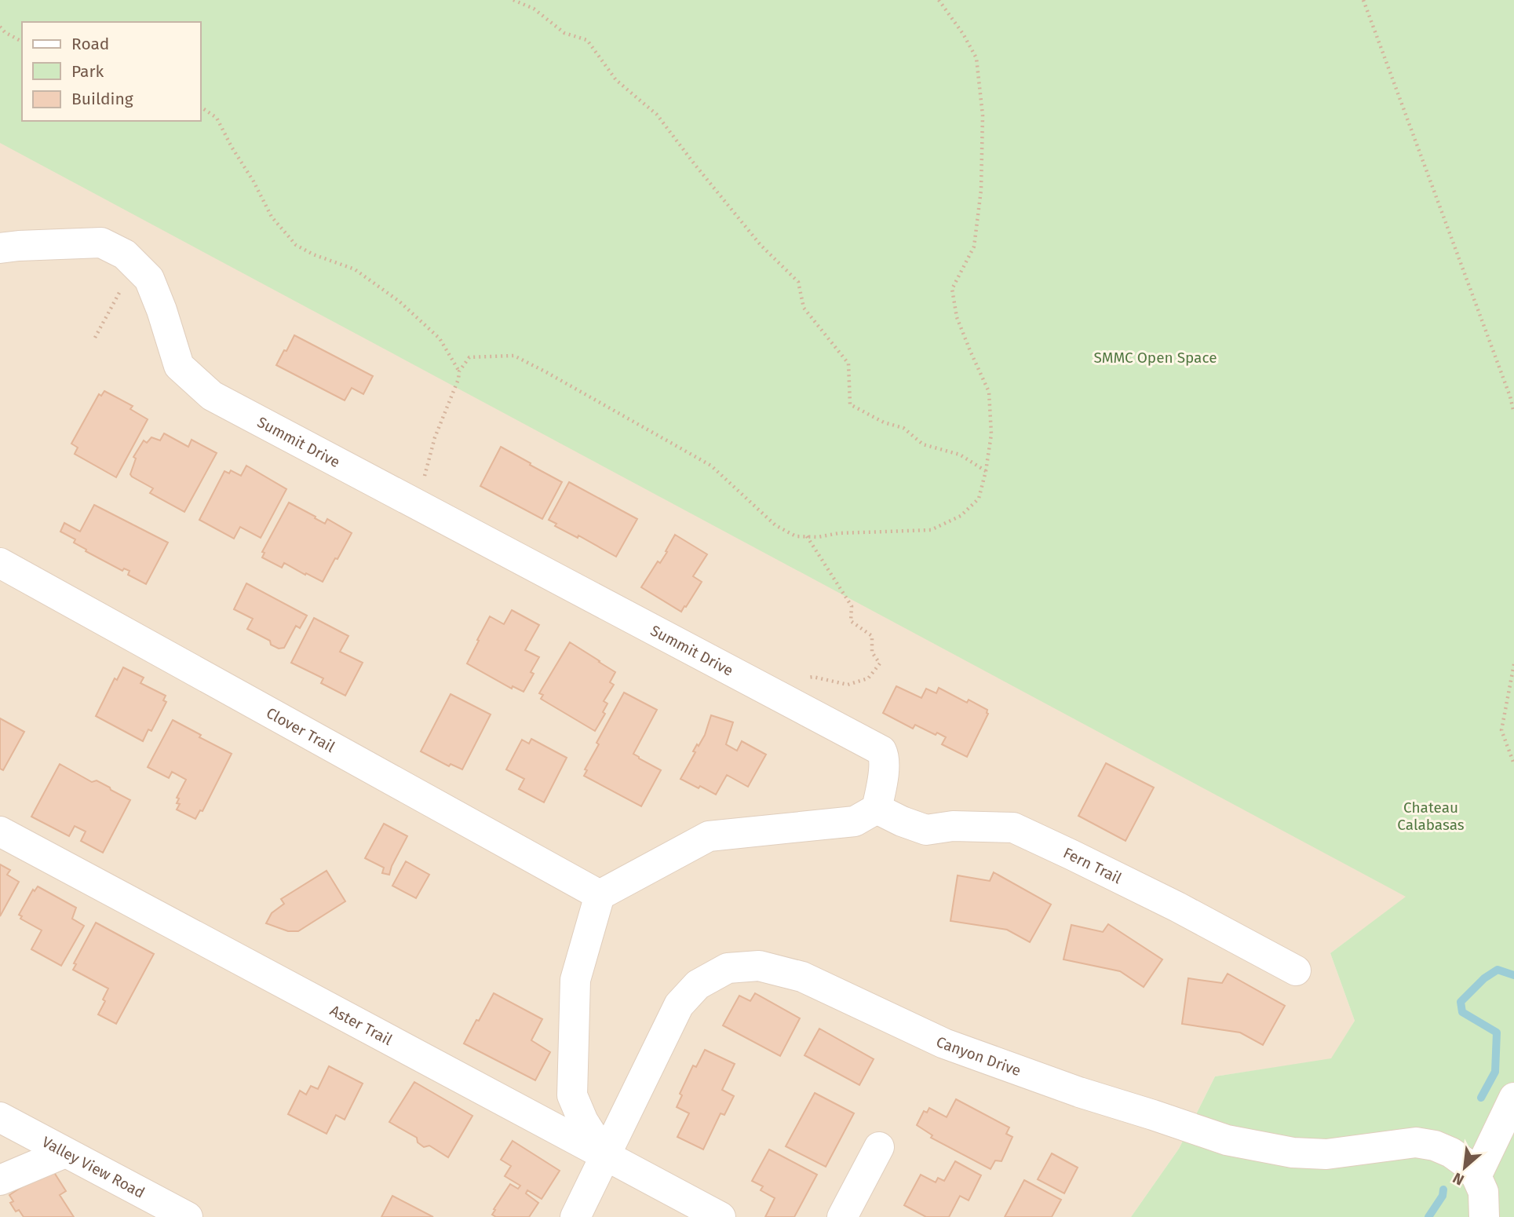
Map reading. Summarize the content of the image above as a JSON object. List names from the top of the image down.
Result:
{
  "streets": {
    "street": [
      "Summit Drive",
      "Clover Trail",
      "Fern Trail",
      "Aster Trail",
      "Canyon Drive",
      "Valley View Road"
    ]
  },
  "crossings": [
    ["Summit Drive", "Fern Trail"],
    ["Aster Trail", "Canyon Drive"]
  ],
  "parks": ["SMMC Open Space", "Chateau Calabasas"],
  "legend": ["Road", "Park", "Building"],
  "north": "bottom left"
}
